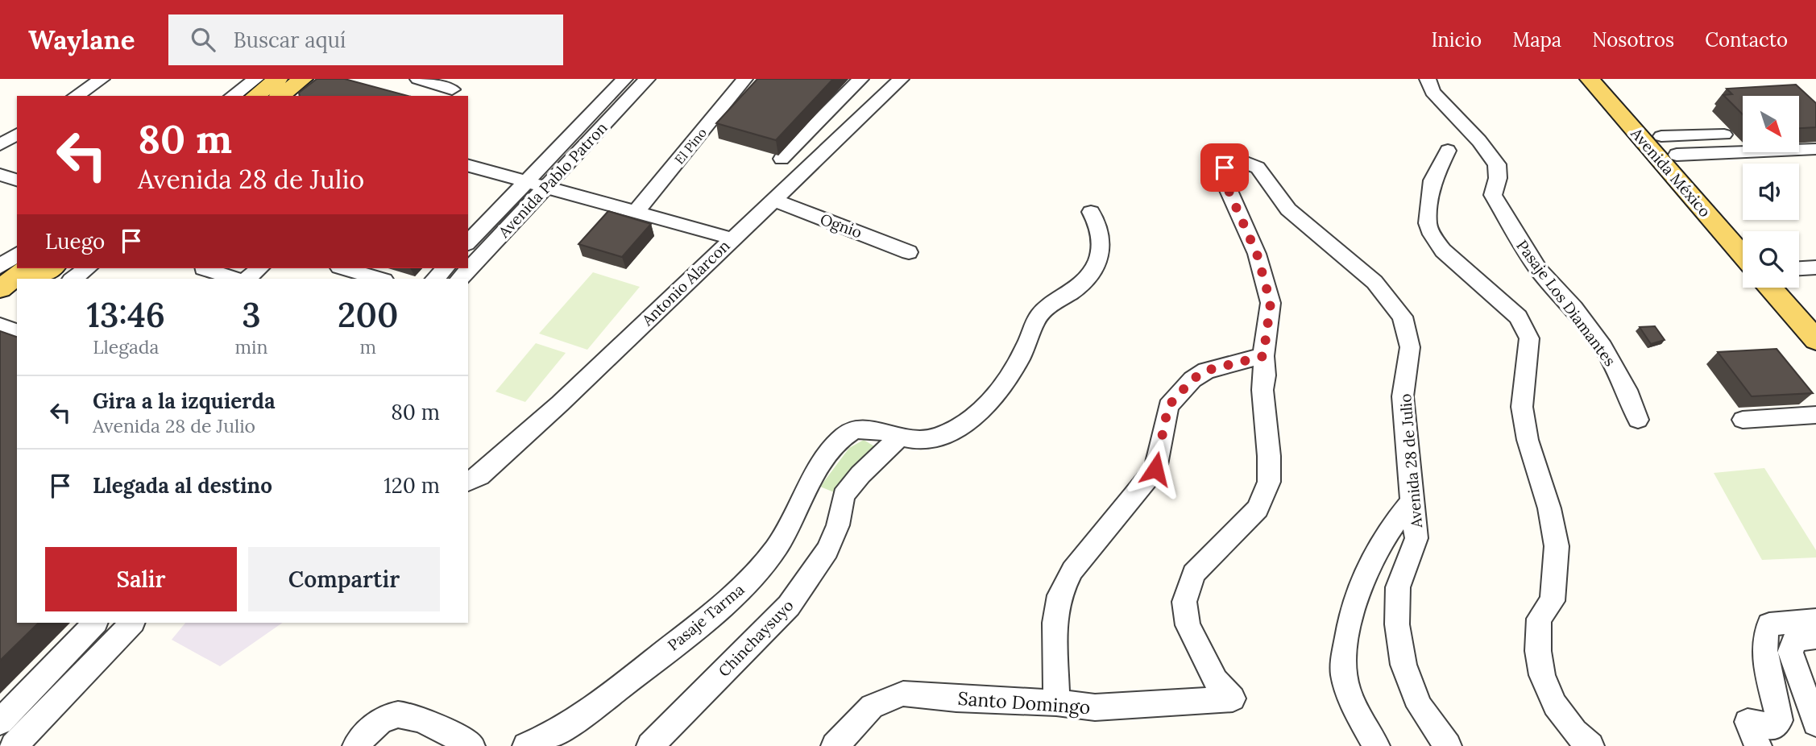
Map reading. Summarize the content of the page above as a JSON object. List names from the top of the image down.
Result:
{
  "streets": {
    "main road": ["Avenida México"],
    "street": [
      "El Pino",
      "Avenida Pablo Patron",
      "Ognio",
      "Antonio Alarcon",
      "Pasaje Los Diamantes",
      "Avenida 28 de Julio",
      "Pasaje Tarma",
      "Chinchaysuyo",
      "Santo Domingo"
    ]
  },
  "crossings": [
    ["Ognio", "Antonio Alarcon"],
    ["Avenida 28 de Julio", "Santo Domingo"],
    ["Pasaje Tarma", "Chinchaysuyo"]
  ],
  "north": "bottom right",
  "page": {
    "header": "Waylane",
    "search": "Buscar aquí",
    "nav": [
      "Inicio",
      "Mapa",
      "Nosotros",
      "Contacto"
    ],
    "turn": ["80 m", "Avenida 28 de Julio"],
    "then": "Luego",
    "eta": [
      "13:46",
      "Llegada",
      "3",
      "min",
      "200",
      "m"
    ],
    "list": [
      {
        "name": "Gira a la izquierda",
        "note": "Avenida 28 de Julio",
        "value": "80 m"
      },
      {
        "name": "Llegada al destino",
        "value": "120 m"
      }
    ],
    "buttons": ["Salir", "Compartir"]
  }
}
